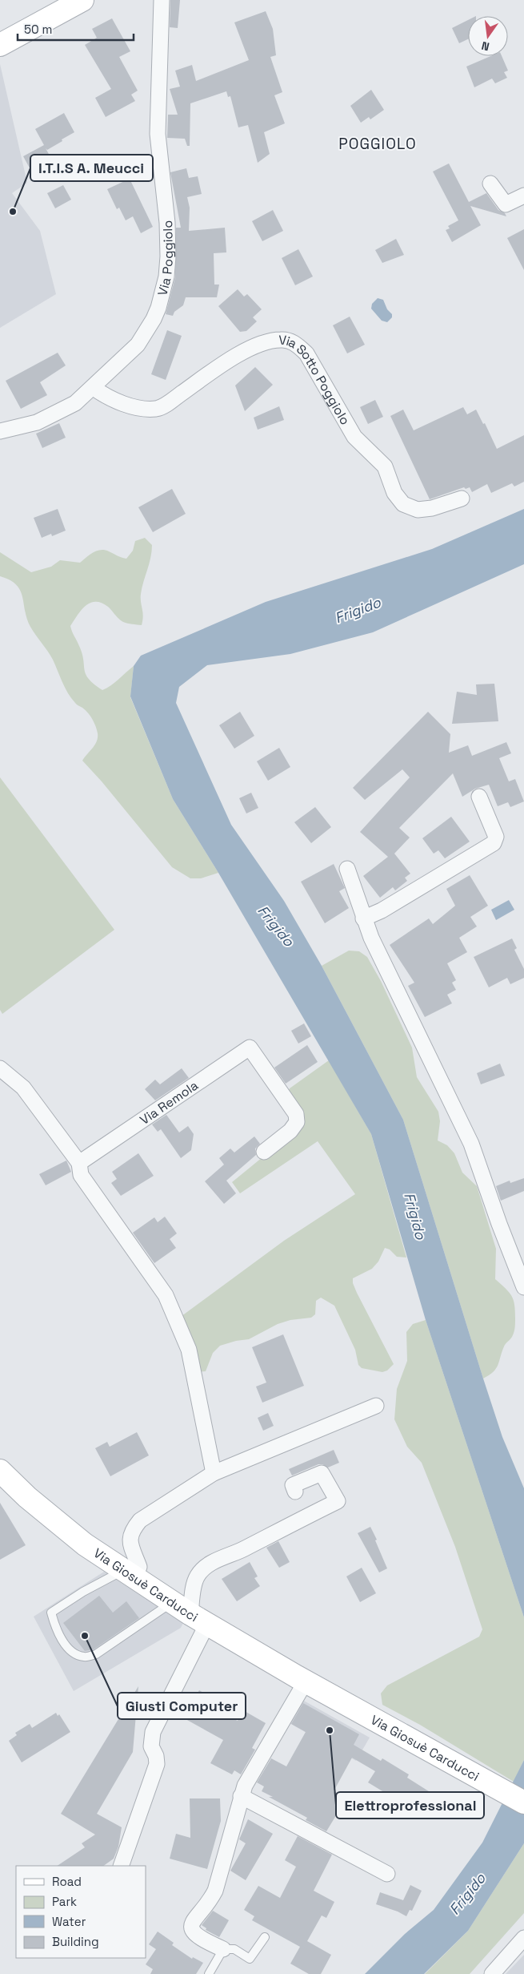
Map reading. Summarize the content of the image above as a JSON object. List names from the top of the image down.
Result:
{
  "streets": {
    "main road": ["Via Giosuè Carducci"],
    "street": ["Via Poggiolo", "Via Sotto Poggiolo", "Via Remola"]
  },
  "crossings": [
    ["Via Poggiolo", "Via Sotto Poggiolo"]
  ],
  "districts": ["POGGIOLO"],
  "water": ["Frigido"],
  "places": ["I.T.I.S A. Meucci", "Giusti Computer", "Elettroprofessional"],
  "legend": [
    "Road",
    "Park",
    "Water",
    "Building"
  ],
  "scale_bar": "50 m",
  "north": "bottom"
}
